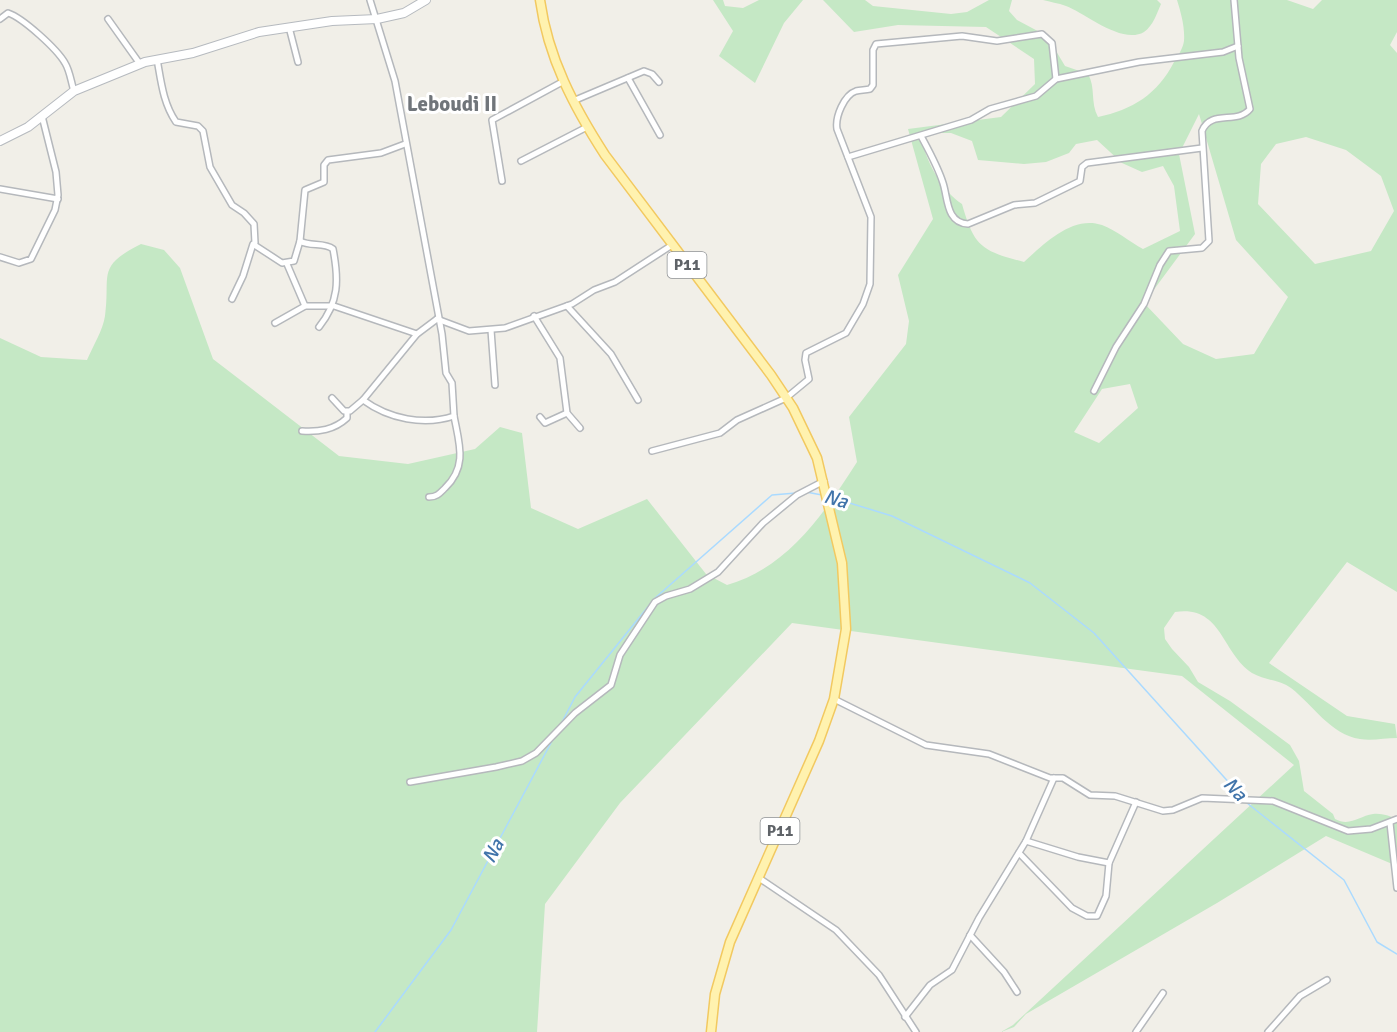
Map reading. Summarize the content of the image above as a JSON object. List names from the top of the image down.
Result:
{
  "streets": {
    "main road": ["P11"]
  },
  "districts": ["Leboudi II"],
  "water": ["Na"]
}
